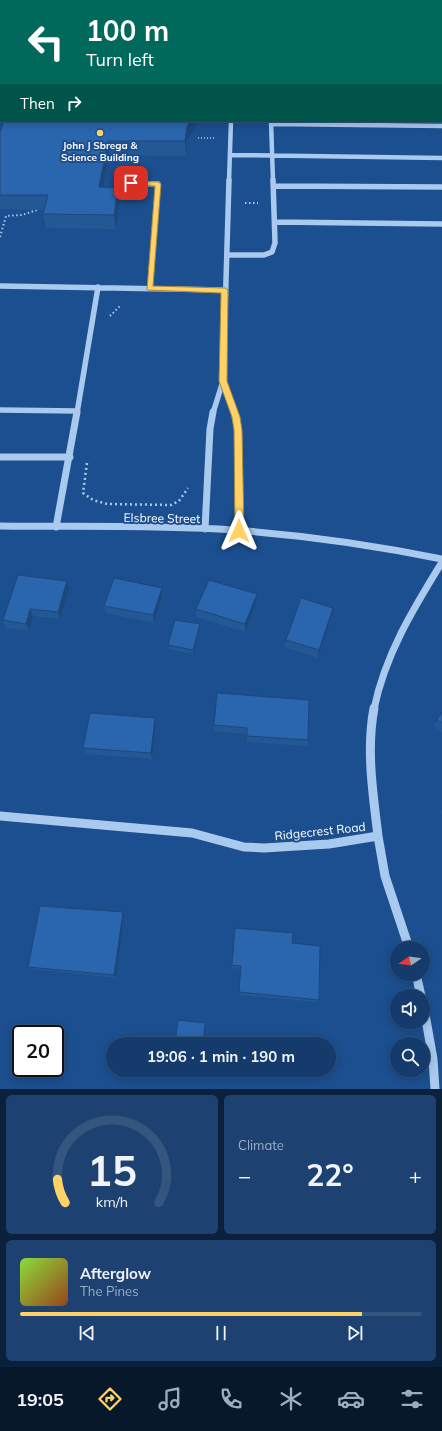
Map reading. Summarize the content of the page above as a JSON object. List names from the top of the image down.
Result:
{
  "streets": {
    "street": ["Elsbree Street", "Ridgecrest Road"]
  },
  "places": ["John J Sbrega & Science Building"],
  "north": "left",
  "page": {
    "turn": ["100 m", "Turn left"],
    "then": "Then",
    "limit": "20",
    "trip": "19:06 · 1 min · 190 m",
    "tile": "Climate",
    "heat": ["−", "22°", "+"],
    "song": ["Afterglow", "The Pines"],
    "tabs": "19:05",
    "gauge": ["15", "km/h"]
  }
}
